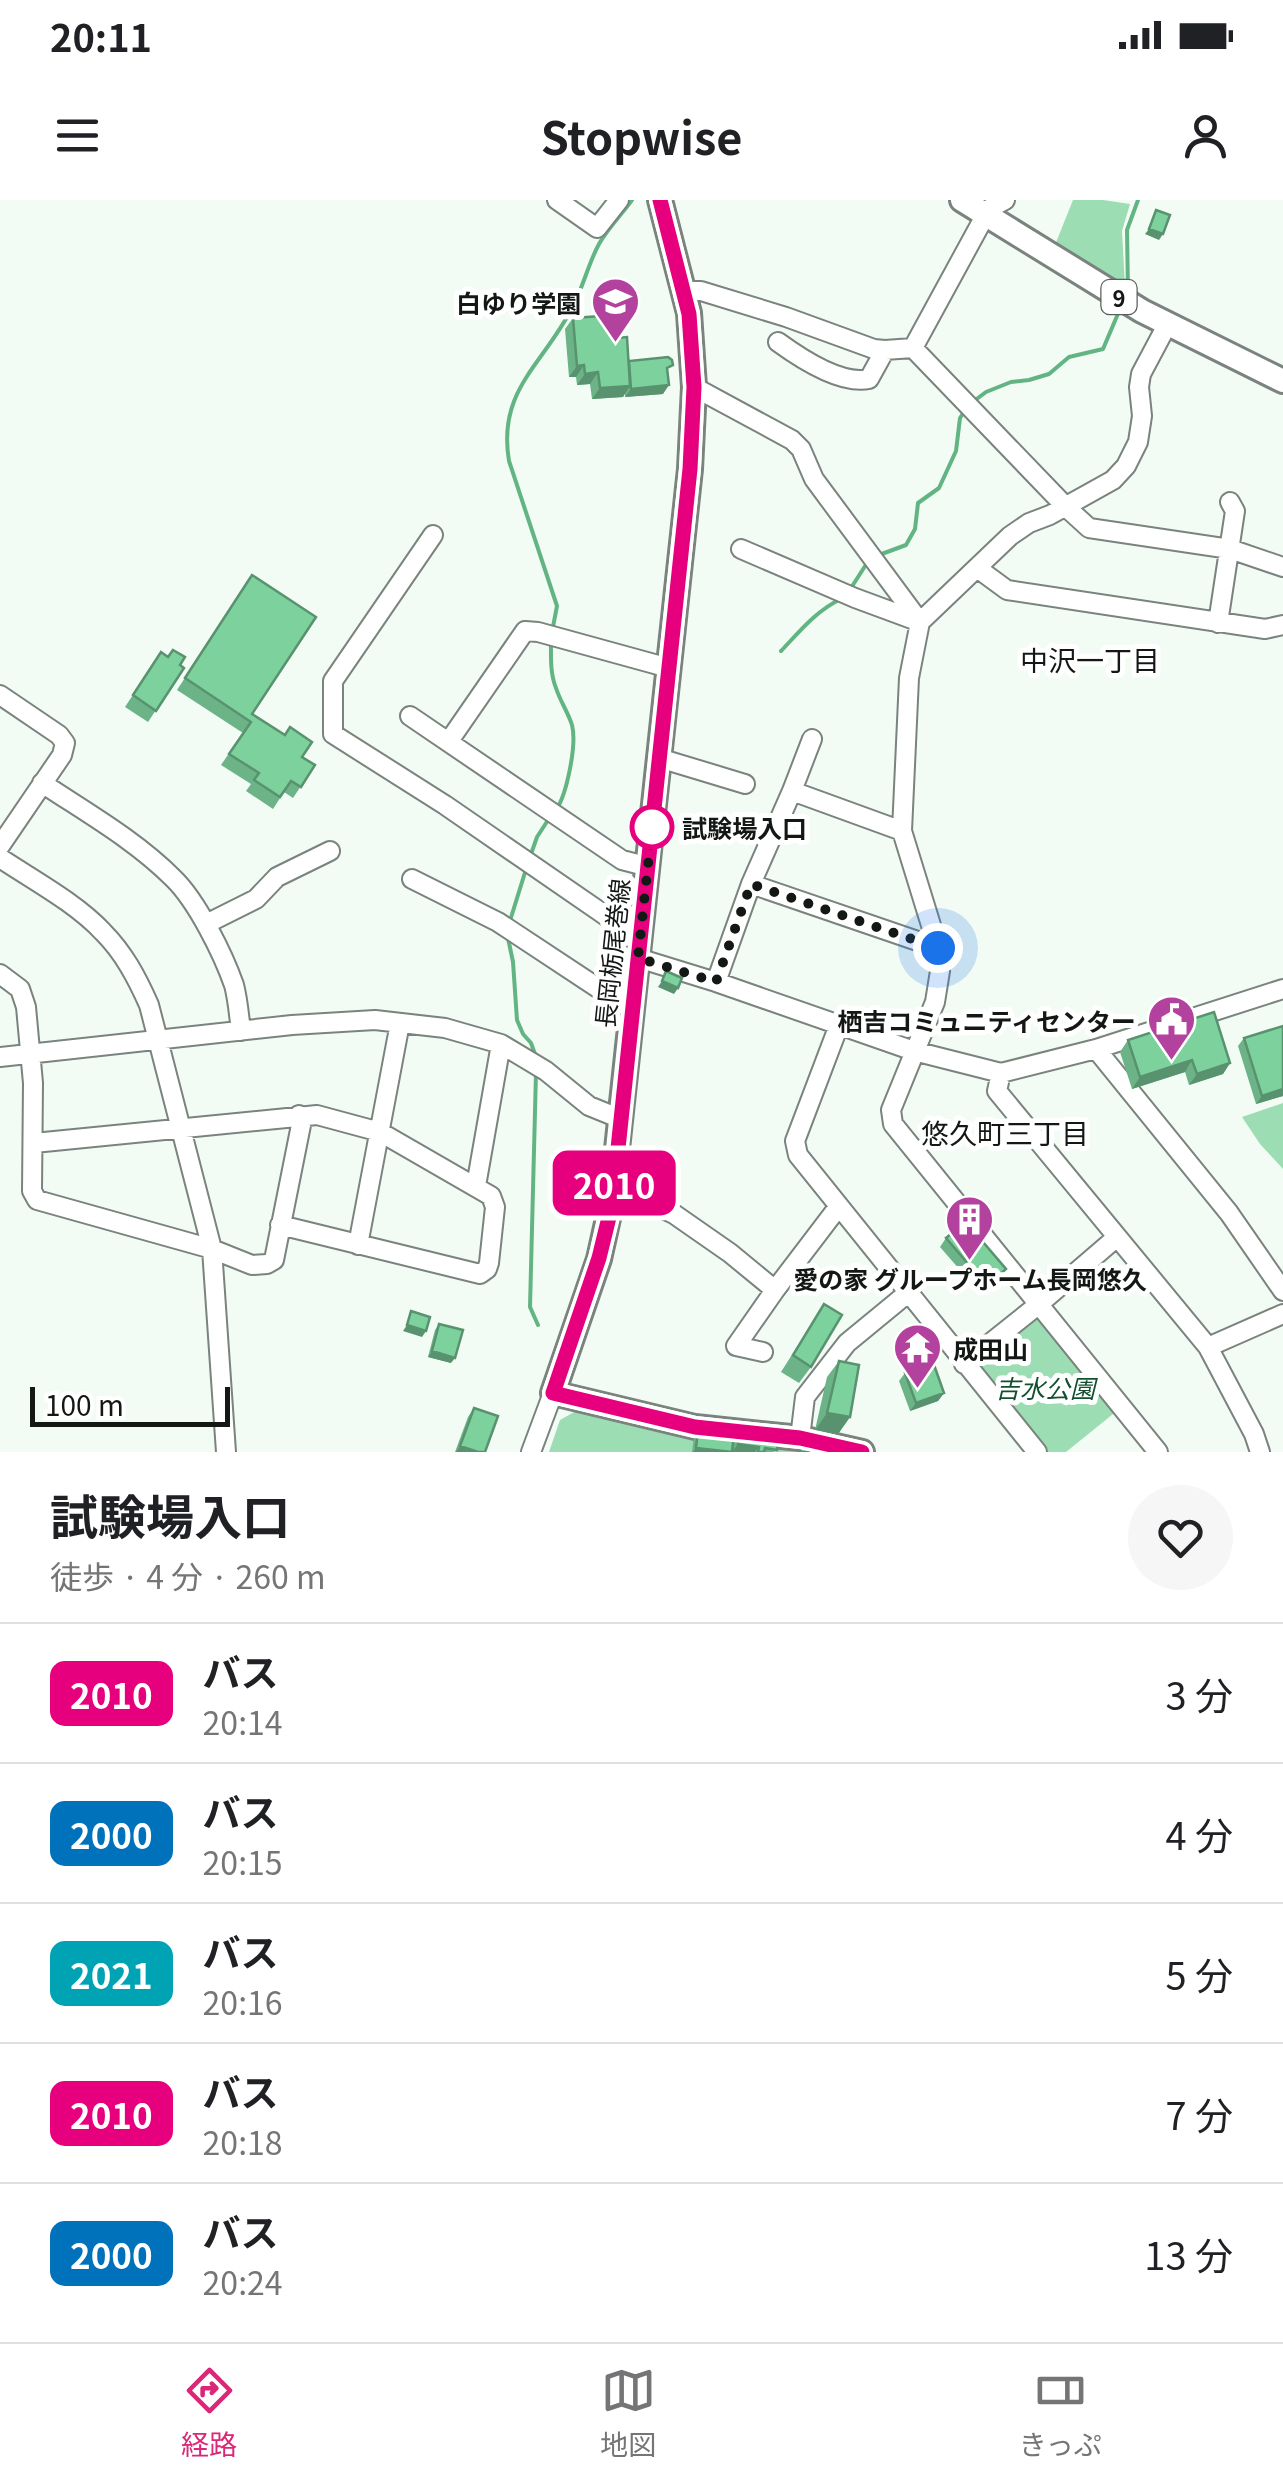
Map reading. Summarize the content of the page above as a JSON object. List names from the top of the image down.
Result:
{
  "streets": {
    "main road": ["9", "長岡栃尾巻線"]
  },
  "districts": ["中沢一丁目", "悠久町三丁目"],
  "parks": ["吉水公園"],
  "places": {
    "school or university": ["白ゆり学園"],
    "other": ["試験場入口"],
    "public building": ["栖吉コミュニティセンター"],
    "building": ["愛の家 グループホーム長岡悠久"],
    "temple": ["成田山"]
  },
  "lines": ["bus line 2010"],
  "scale_bar": "100 m",
  "page": {
    "status": "20:11",
    "header": "Stopwise",
    "on_map": "2010",
    "scale": "100 m",
    "heading": ["試験場入口", "徒歩 · 4 分 · 260 m"],
    "list": [
      {
        "mark": "2010",
        "name": "バス",
        "note": "20:14",
        "value": "3 分"
      },
      {
        "mark": "2000",
        "name": "バス",
        "note": "20:15",
        "value": "4 分"
      },
      {
        "mark": "2021",
        "name": "バス",
        "note": "20:16",
        "value": "5 分"
      },
      {
        "mark": "2010",
        "name": "バス",
        "note": "20:18",
        "value": "7 分"
      },
      {
        "mark": "2000",
        "name": "バス",
        "note": "20:24",
        "value": "13 分"
      }
    ],
    "tabs": ["経路", "地図", "きっぷ"]
  }
}
